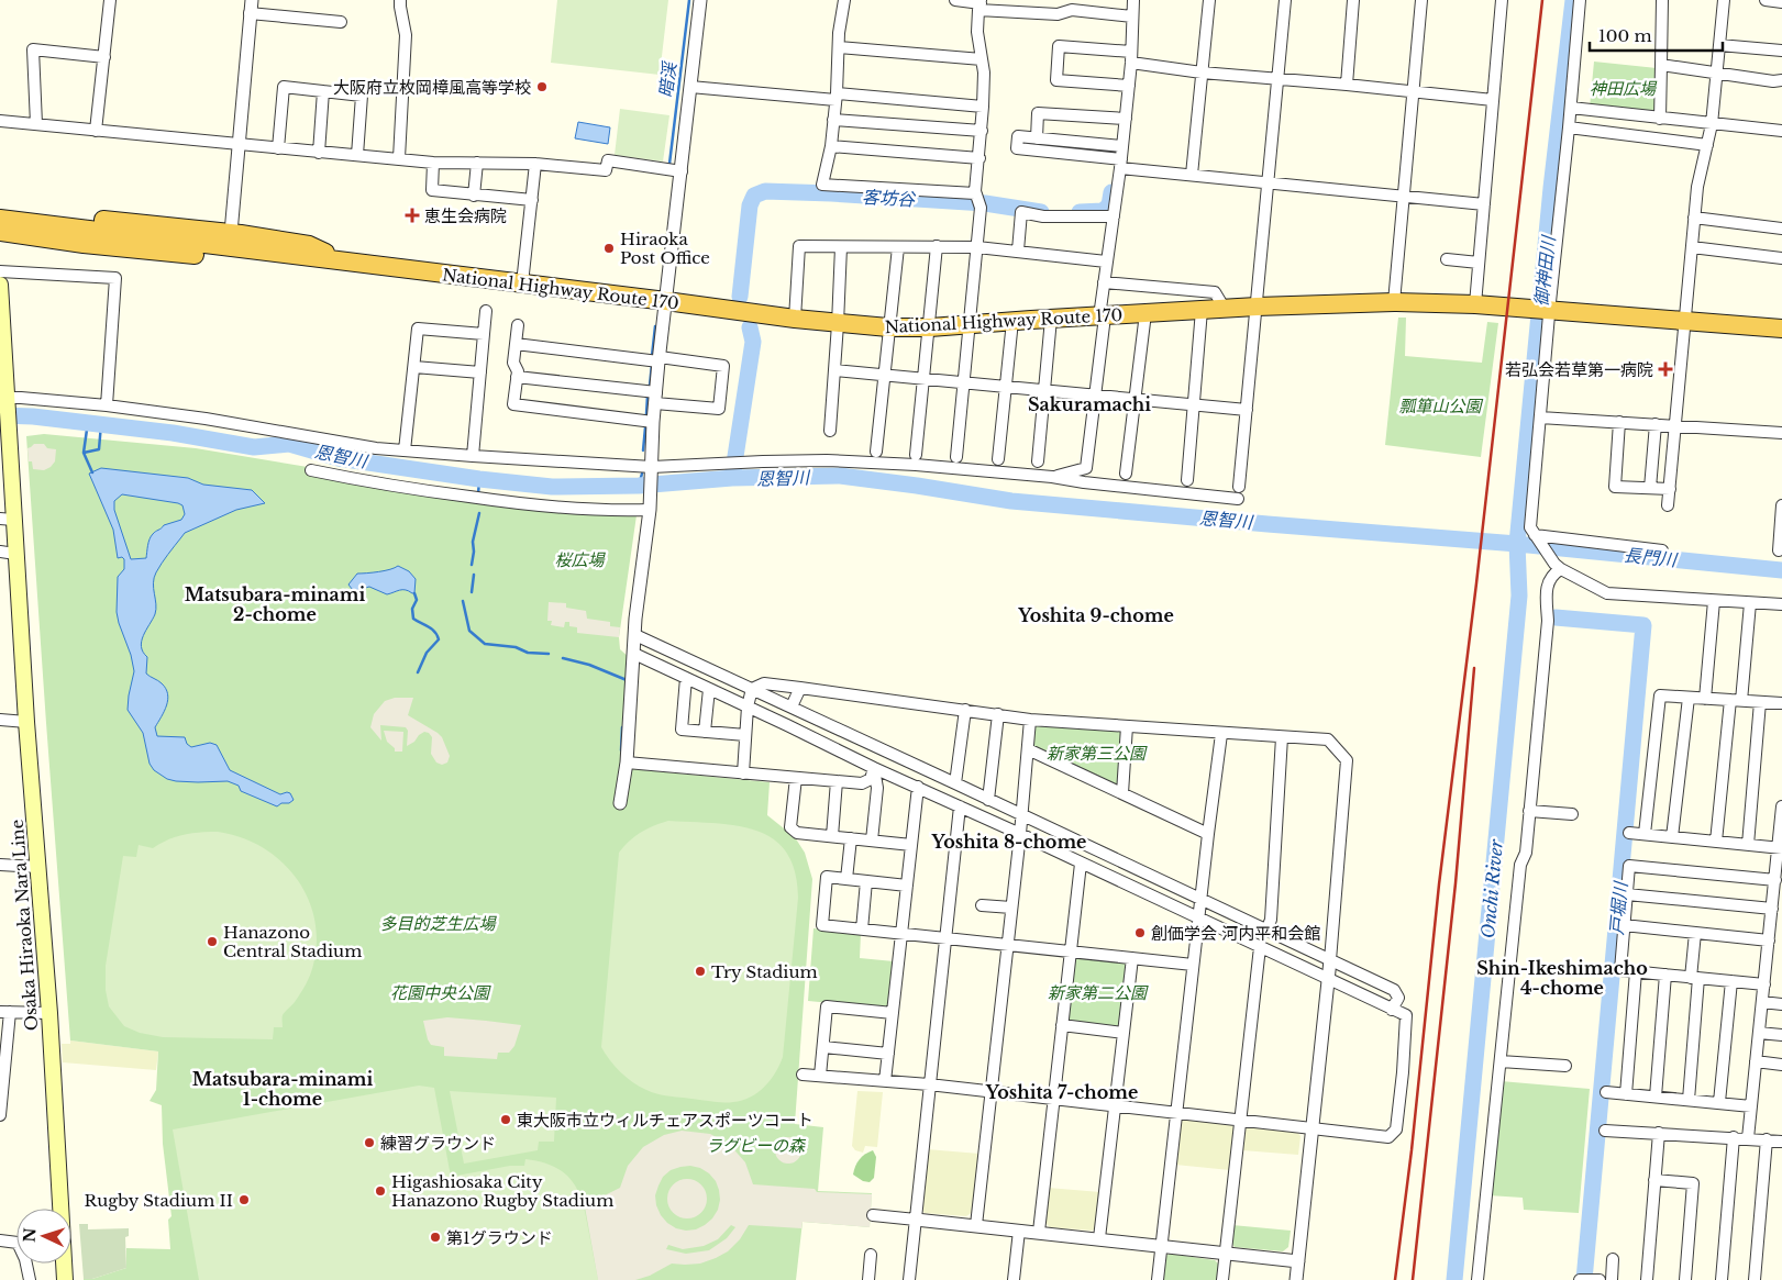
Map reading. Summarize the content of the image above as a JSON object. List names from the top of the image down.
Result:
{
  "streets": {
    "highway": ["National Highway Route 170"],
    "main road": ["Osaka Hiraoka Nara Line"]
  },
  "districts": [
    "Sakuramachi",
    "Matsubara-minami 2-chome",
    "Yoshita 9-chome",
    "Yoshita 8-chome",
    "Shin-Ikeshimacho 4-chome",
    "Matsubara-minami 1-chome",
    "Yoshita 7-chome"
  ],
  "water": [
    "暗渓",
    "客坊谷",
    "御神田川",
    "恩智川",
    "長門川",
    "Onchi River",
    "戸堀川"
  ],
  "parks": [
    "神田広場",
    "瓢箪山公園",
    "桜広場",
    "新家第三公園",
    "多目的芝生広場",
    "花園中央公園",
    "新家第二公園",
    "ラグビーの森"
  ],
  "places": {
    "other": [
      "大阪府立枚岡樟風高等学校",
      "Hiraoka Post Office",
      "創価学会 河内平和会館",
      "Hanazono Central Stadium",
      "Try Stadium",
      "東大阪市立ウィルチェアスポーツコート",
      "練習グラウンド",
      "Higashiosaka City Hanazono Rugby Stadium",
      "Rugby Stadium II",
      "第1グラウンド"
    ],
    "health": ["恵生会病院", "若弘会若草第一病院"]
  },
  "scale_bar": "100 m",
  "north": "left"
}
